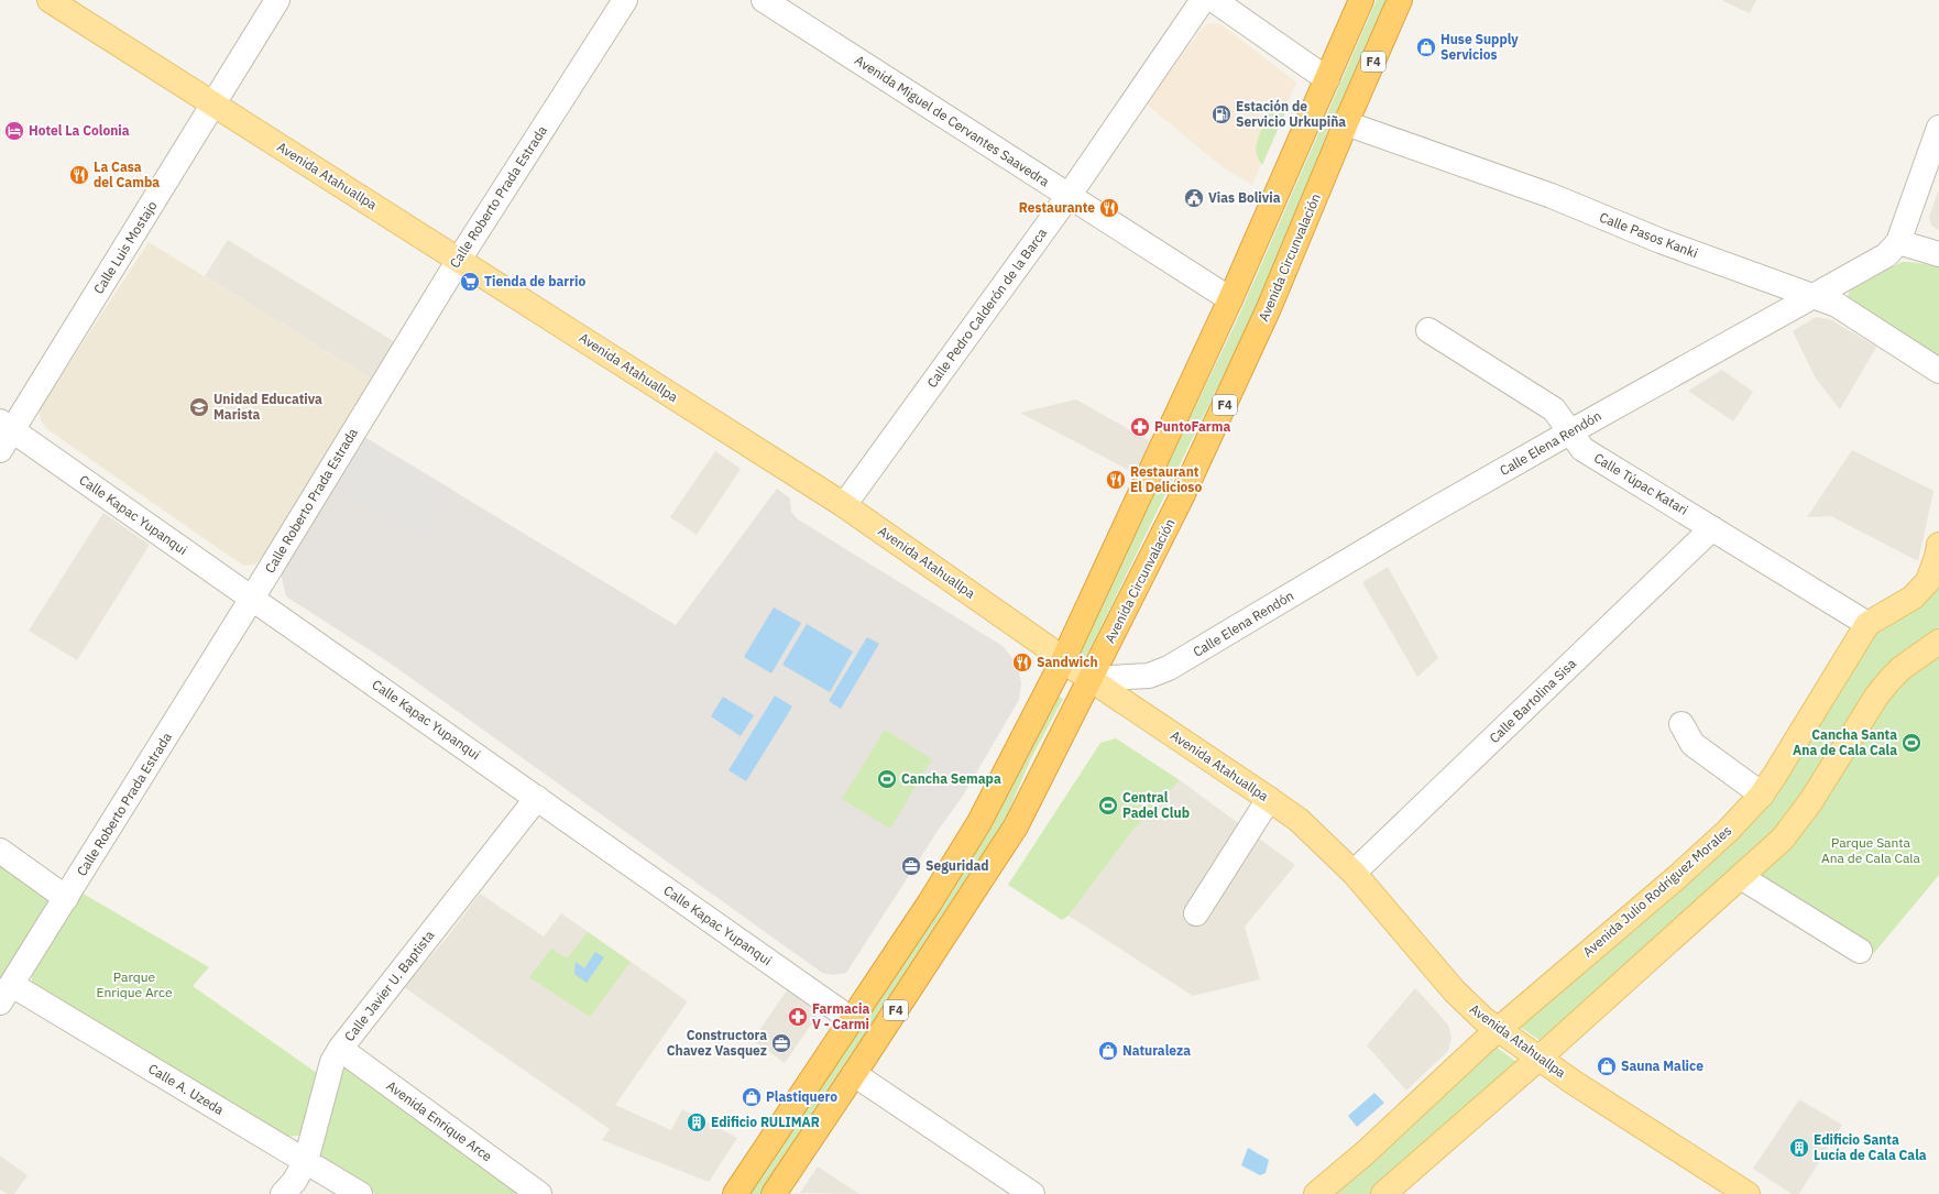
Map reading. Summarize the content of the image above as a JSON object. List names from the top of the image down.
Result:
{
  "streets": {
    "highway": ["F4", "Avenida Circunvalación"],
    "main road": ["Avenida Atahuallpa", "Avenida Julio Rodríguez Morales"],
    "street": [
      "Avenida Miguel de Cervantes Saavedra",
      "Calle Roberto Prada Estrada",
      "Calle Pasos Kanki",
      "Calle Luis Mostajo",
      "Calle Pedro Calderón de la Barca",
      "Calle Elena Rendón",
      "Calle Túpac Katari",
      "Calle Kapac Yupanqui",
      "Calle Bartolina Sisa",
      "Calle Javier U. Baptista",
      "Calle A. Uzeda",
      "Avenida Enrique Arce"
    ]
  },
  "crossings": [
    ["F4", "Avenida Miguel de Cervantes Saavedra"],
    ["F4", "Avenida Atahuallpa"],
    ["F4", "Calle Kapac Yupanqui"],
    ["Avenida Miguel de Cervantes Saavedra", "Calle Pedro Calderón de la Barca"],
    ["Avenida Atahuallpa", "Calle Roberto Prada Estrada"],
    ["Avenida Atahuallpa", "Calle Luis Mostajo"],
    ["Avenida Atahuallpa", "Avenida Circunvalación"],
    ["Avenida Atahuallpa", "Calle Pedro Calderón de la Barca"],
    ["Avenida Atahuallpa", "Calle Elena Rendón"],
    ["Avenida Atahuallpa", "Calle Bartolina Sisa"],
    ["Avenida Atahuallpa", "Avenida Julio Rodríguez Morales"],
    ["Calle Roberto Prada Estrada", "Calle Kapac Yupanqui"],
    ["Calle Roberto Prada Estrada", "Calle A. Uzeda"],
    ["Calle Pasos Kanki", "Avenida Circunvalación"],
    ["Calle Pasos Kanki", "Calle Elena Rendón"],
    ["Calle Luis Mostajo", "Calle Kapac Yupanqui"],
    ["Avenida Circunvalación", "Calle Elena Rendón"],
    ["Calle Elena Rendón", "Calle Túpac Katari"],
    ["Calle Túpac Katari", "Calle Bartolina Sisa"],
    ["Calle Túpac Katari", "Avenida Julio Rodríguez Morales"],
    ["Calle Kapac Yupanqui", "Calle Javier U. Baptista"],
    ["Calle Javier U. Baptista", "Calle A. Uzeda"],
    ["Calle Javier U. Baptista", "Avenida Enrique Arce"]
  ],
  "parks": ["Parque Santa Ana de Cala Cala", "Parque Enrique Arce"],
  "places": {
    "shop": [
      "Huse Supply Servicios",
      "Naturaleza",
      "Sauna Malice",
      "Plastiquero"
    ],
    "fuel station": ["Estación de Servicio Urkupiña"],
    "hotel": ["Hotel La Colonia"],
    "restaurant": [
      "La Casa del Camba",
      "Restaurante",
      "Restaurant El Delicioso",
      "Sandwich"
    ],
    "public building": ["Vias Bolivia"],
    "supermarket": ["Tienda de barrio"],
    "school or university": ["Unidad Educativa Marista"],
    "pharmacy": ["PuntoFarma", "Farmacia V - Carmi"],
    "sports": ["Cancha Santa Ana de Cala Cala", "Cancha Semapa", "Central Padel Club"],
    "office": ["Seguridad", "Constructora Chavez Vasquez"],
    "building": ["Edificio RULIMAR", "Edificio Santa Lucía de Cala Cala"]
  }
}
